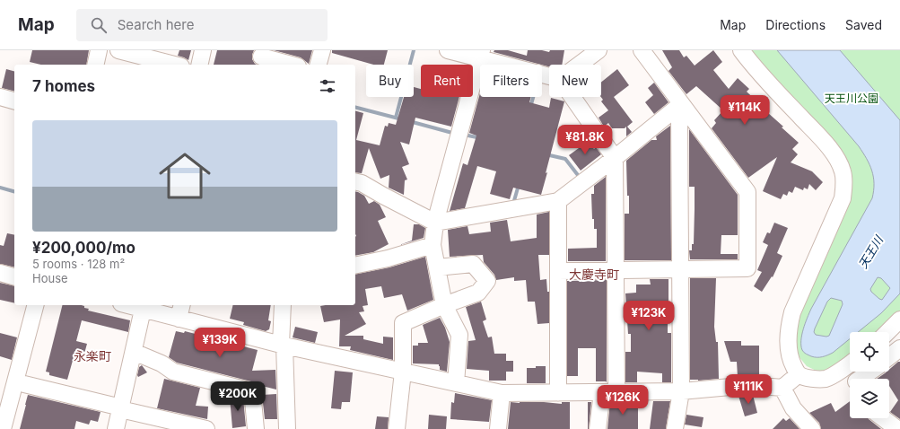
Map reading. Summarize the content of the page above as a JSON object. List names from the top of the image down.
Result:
{
  "districts": ["大慶寺町", "永楽町"],
  "water": ["天王川"],
  "parks": ["天王川公園"],
  "page": {
    "header": "Map",
    "search": "Search here",
    "nav": ["Map", "Directions", "Saved"],
    "chip": [
      "Buy",
      "Rent",
      "Filters",
      "New"
    ],
    "heading": "7 homes",
    "price": [
      "¥114K",
      "¥81.8K",
      "¥123K",
      "¥139K",
      "¥111K",
      "¥200K",
      "¥126K"
    ],
    "list": [
      {
        "name": "¥200,000/mo",
        "note": "5 rooms · 128 m² · House"
      }
    ]
  }
}
